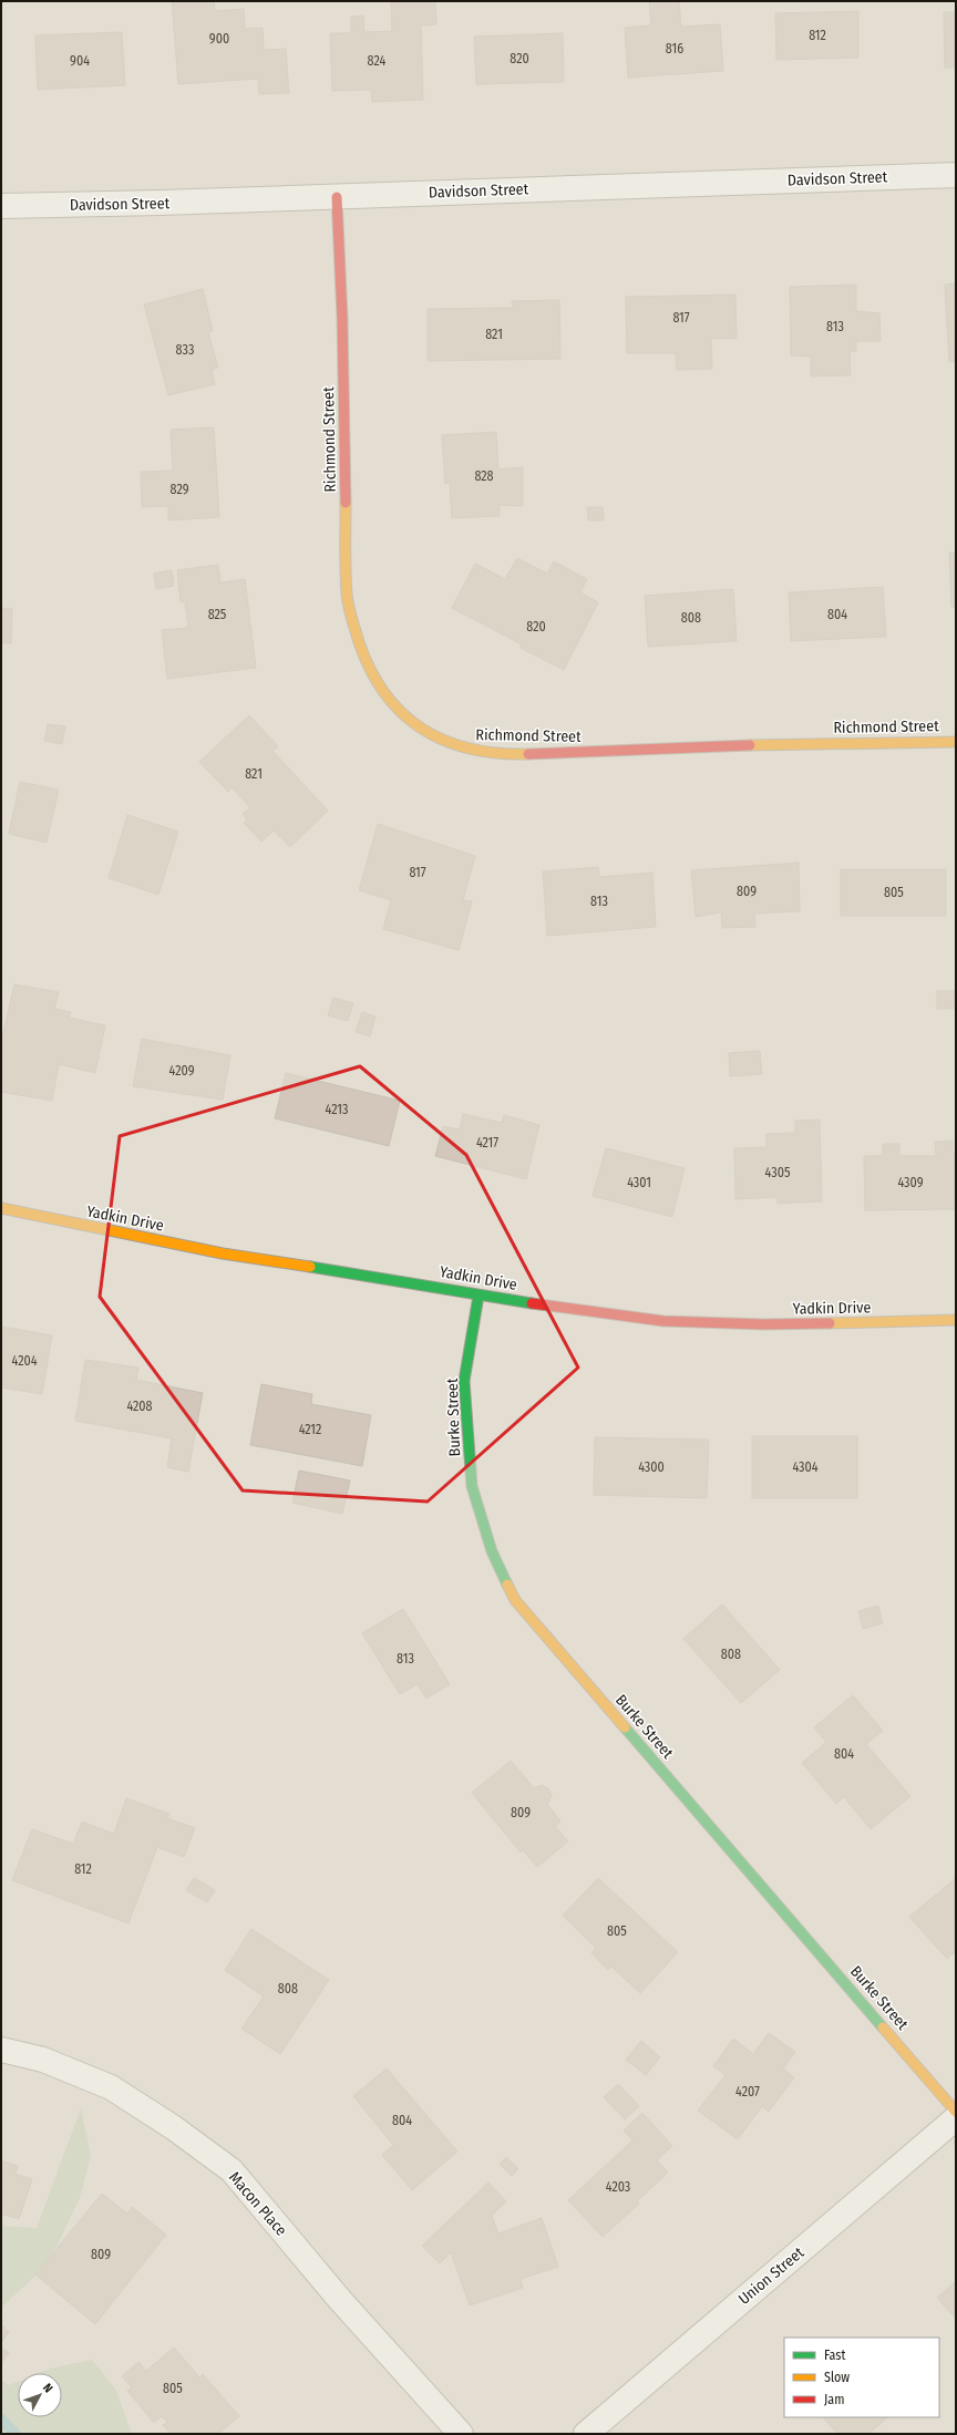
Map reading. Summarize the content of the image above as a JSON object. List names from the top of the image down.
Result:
{
  "streets": {
    "street": [
      "Davidson Street",
      "Richmond Street",
      "Yadkin Drive",
      "Burke Street",
      "Macon Place",
      "Union Street"
    ]
  },
  "crossings": [
    ["Davidson Street", "Richmond Street"],
    ["Yadkin Drive", "Burke Street"]
  ],
  "house_numbers": [
    "812",
    "900",
    "816",
    "820",
    "904",
    "824",
    "817",
    "813",
    "821",
    "833",
    "828",
    "829",
    "825",
    "804",
    "808",
    "820",
    "821",
    "817",
    "809",
    "805",
    "813",
    "4209",
    "4213",
    "4217",
    "4305",
    "4301",
    "4309",
    "4204",
    "4208",
    "4212",
    "4300",
    "4304",
    "808",
    "813",
    "804",
    "809",
    "812",
    "805",
    "808",
    "4207",
    "804",
    "4203",
    "809",
    "805"
  ],
  "legend": ["Fast", "Slow", "Jam"],
  "north": "top right"
}
